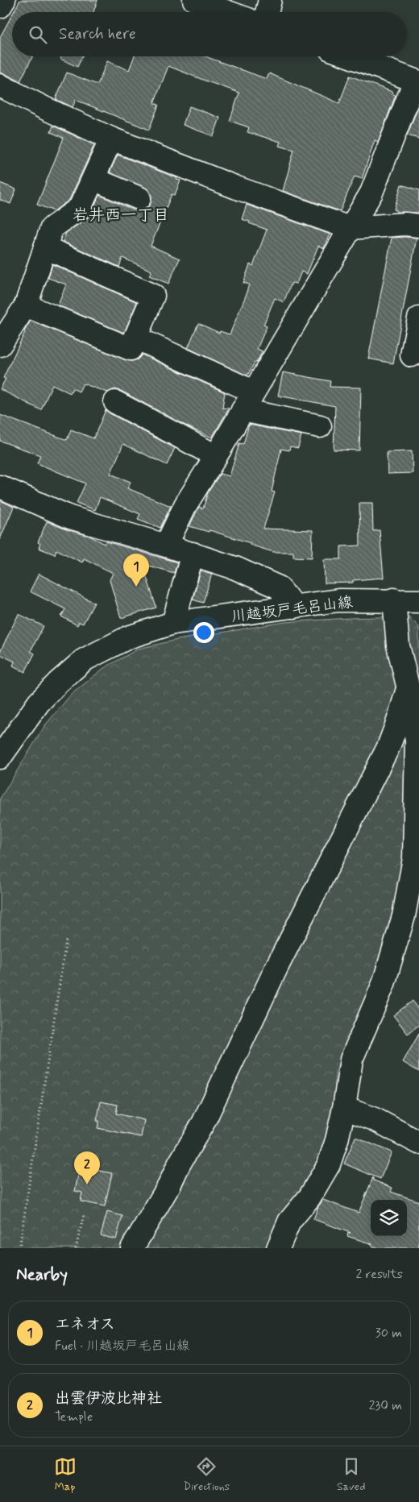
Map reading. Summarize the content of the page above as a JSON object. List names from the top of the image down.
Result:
{
  "streets": {
    "street": ["川越坂戸毛呂山線"]
  },
  "districts": ["岩井西一丁目"],
  "page": {
    "search": "Search here",
    "pins": ["1", "2"],
    "heading": ["Nearby", "2 results"],
    "list": [
      {
        "mark": "1",
        "name": "エネオス",
        "note": "Fuel · 川越坂戸毛呂山線",
        "value": "30 m"
      },
      {
        "mark": "2",
        "name": "出雲伊波比神社",
        "note": "Temple",
        "value": "230 m"
      }
    ],
    "nav": ["Map", "Directions", "Saved"]
  }
}
